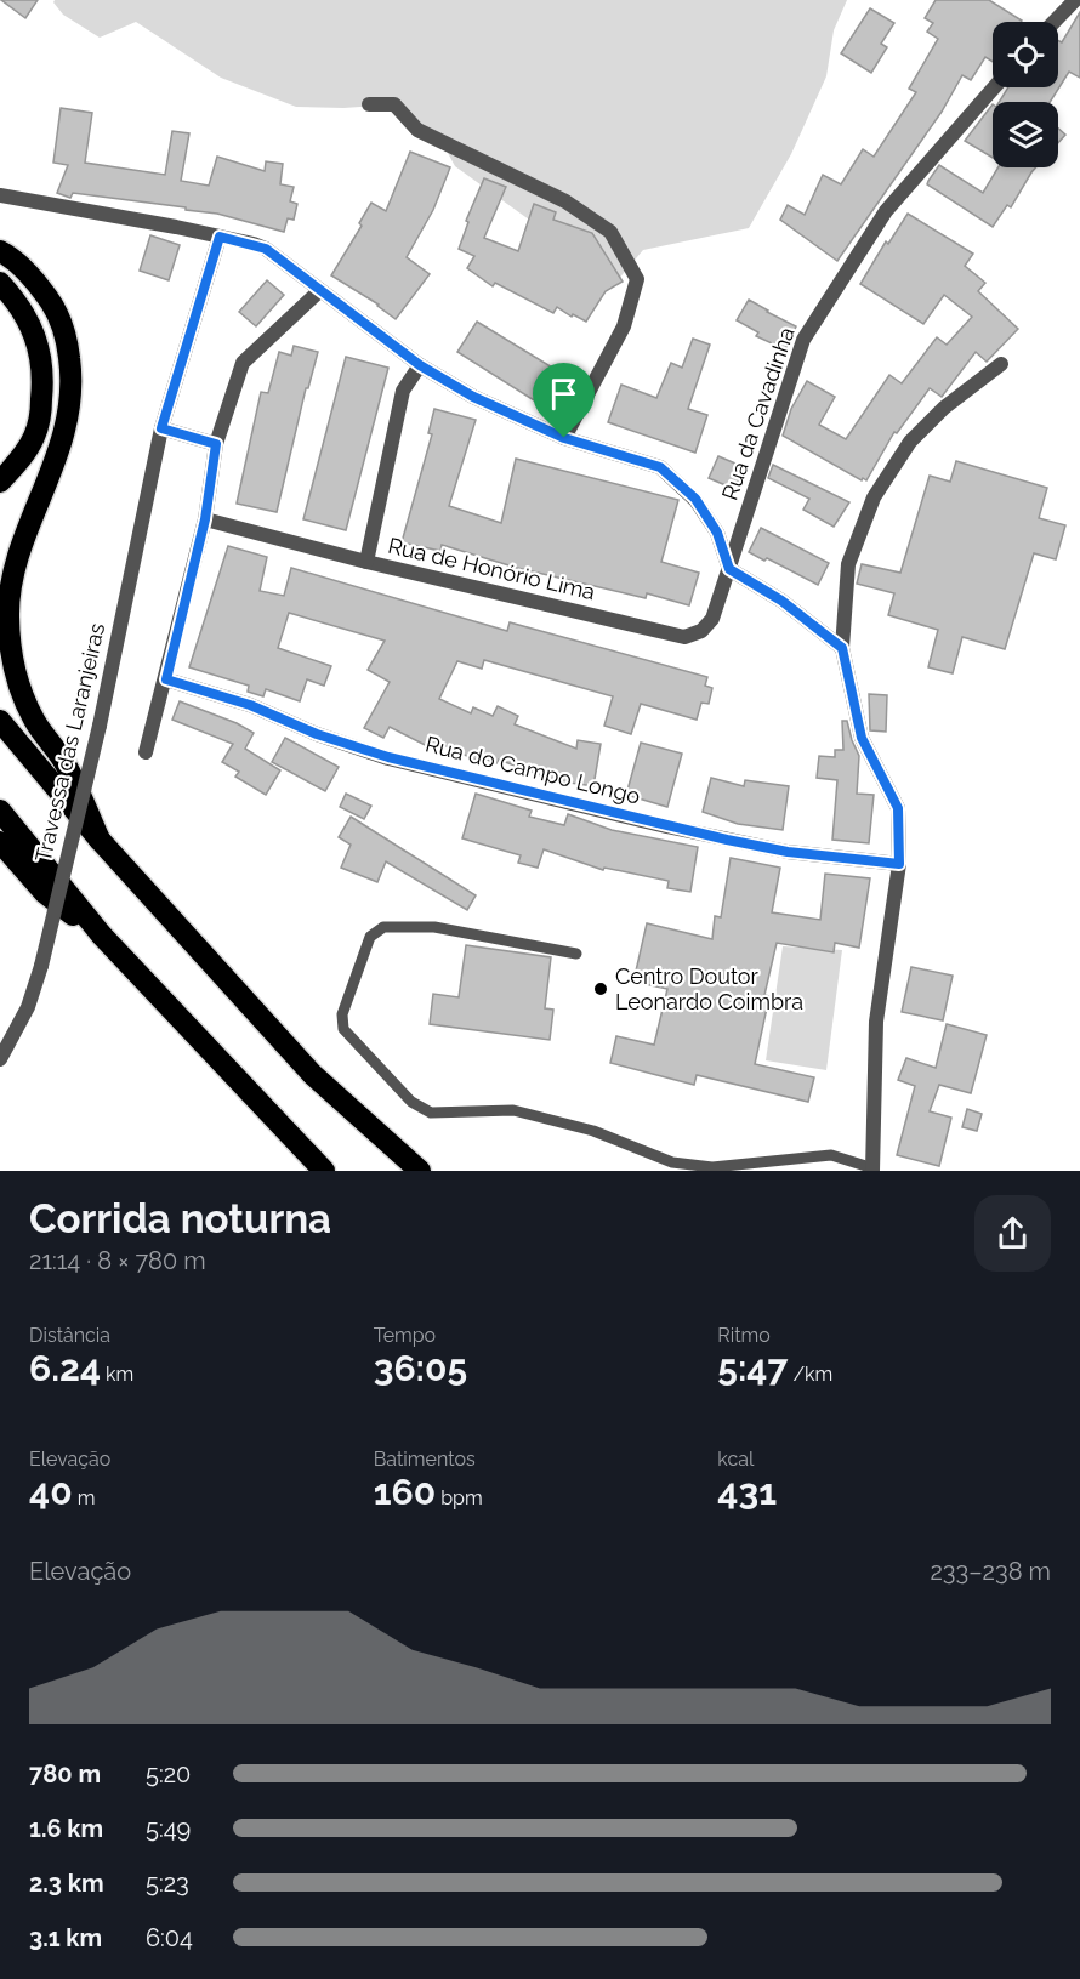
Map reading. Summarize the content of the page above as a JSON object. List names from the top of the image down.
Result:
{
  "streets": {
    "street": [
      "Rua da Cavadinha",
      "Rua de Honório Lima",
      "Travessa das Laranjeiras",
      "Rua do Campo Longo"
    ]
  },
  "crossings": [
    ["Rua da Cavadinha", "Rua de Honório Lima"]
  ],
  "places": ["Centro Doutor Leonardo Coimbra"],
  "page": {
    "heading": ["Corrida noturna", "21:14 · 8 × 780 m"],
    "stats": [
      ["Distância", "6.24 km"],
      ["Tempo", "36:05"],
      ["Ritmo", "5:47 /km"],
      ["Elevação", "40 m"],
      ["Batimentos", "160 bpm"],
      ["kcal", "431"]
    ],
    "chart": ["Elevação", "233–238 m"],
    "list": [
      {
        "name": "780 m",
        "note": "5:20"
      },
      {
        "name": "1.6 km",
        "note": "5:49"
      },
      {
        "name": "2.3 km",
        "note": "5:23"
      },
      {
        "name": "3.1 km",
        "note": "6:04"
      }
    ]
  }
}
